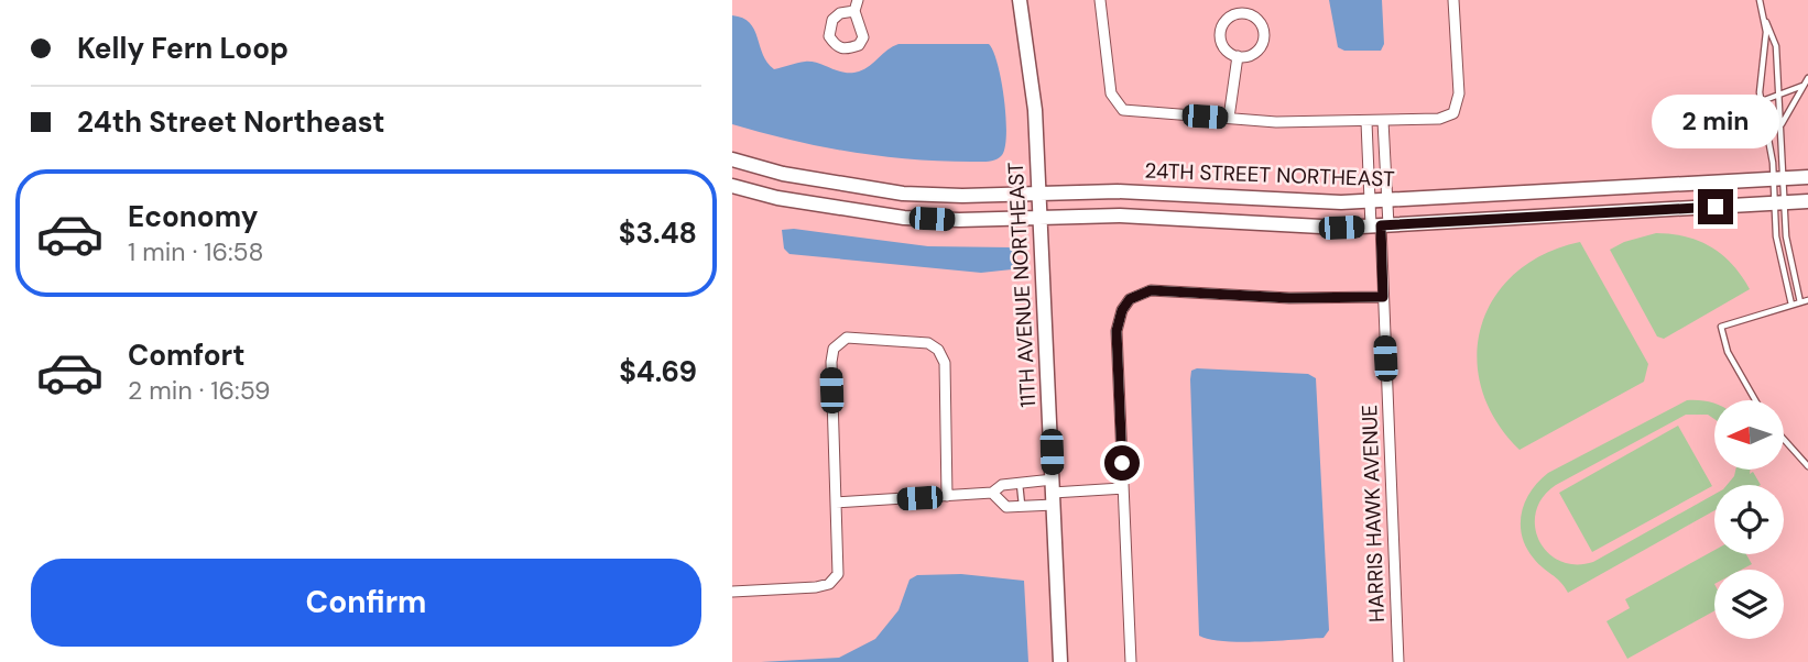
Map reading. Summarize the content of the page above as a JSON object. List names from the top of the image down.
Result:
{
  "streets": {
    "street": ["24TH STREET NORTHEAST", "11TH AVENUE NORTHEAST", "HARRIS HAWK AVENUE"]
  },
  "crossings": [
    ["24TH STREET NORTHEAST", "11TH AVENUE NORTHEAST"]
  ],
  "north": "left",
  "page": {
    "banner": ["Kelly Fern Loop", "24th Street Northeast"],
    "bubble": "2 min",
    "list": [
      {
        "name": "Economy",
        "note": "1 min · 16:58",
        "value": "$3.48"
      },
      {
        "name": "Comfort",
        "note": "2 min · 16:59",
        "value": "$4.69"
      }
    ],
    "buttons": "Confirm"
  }
}
